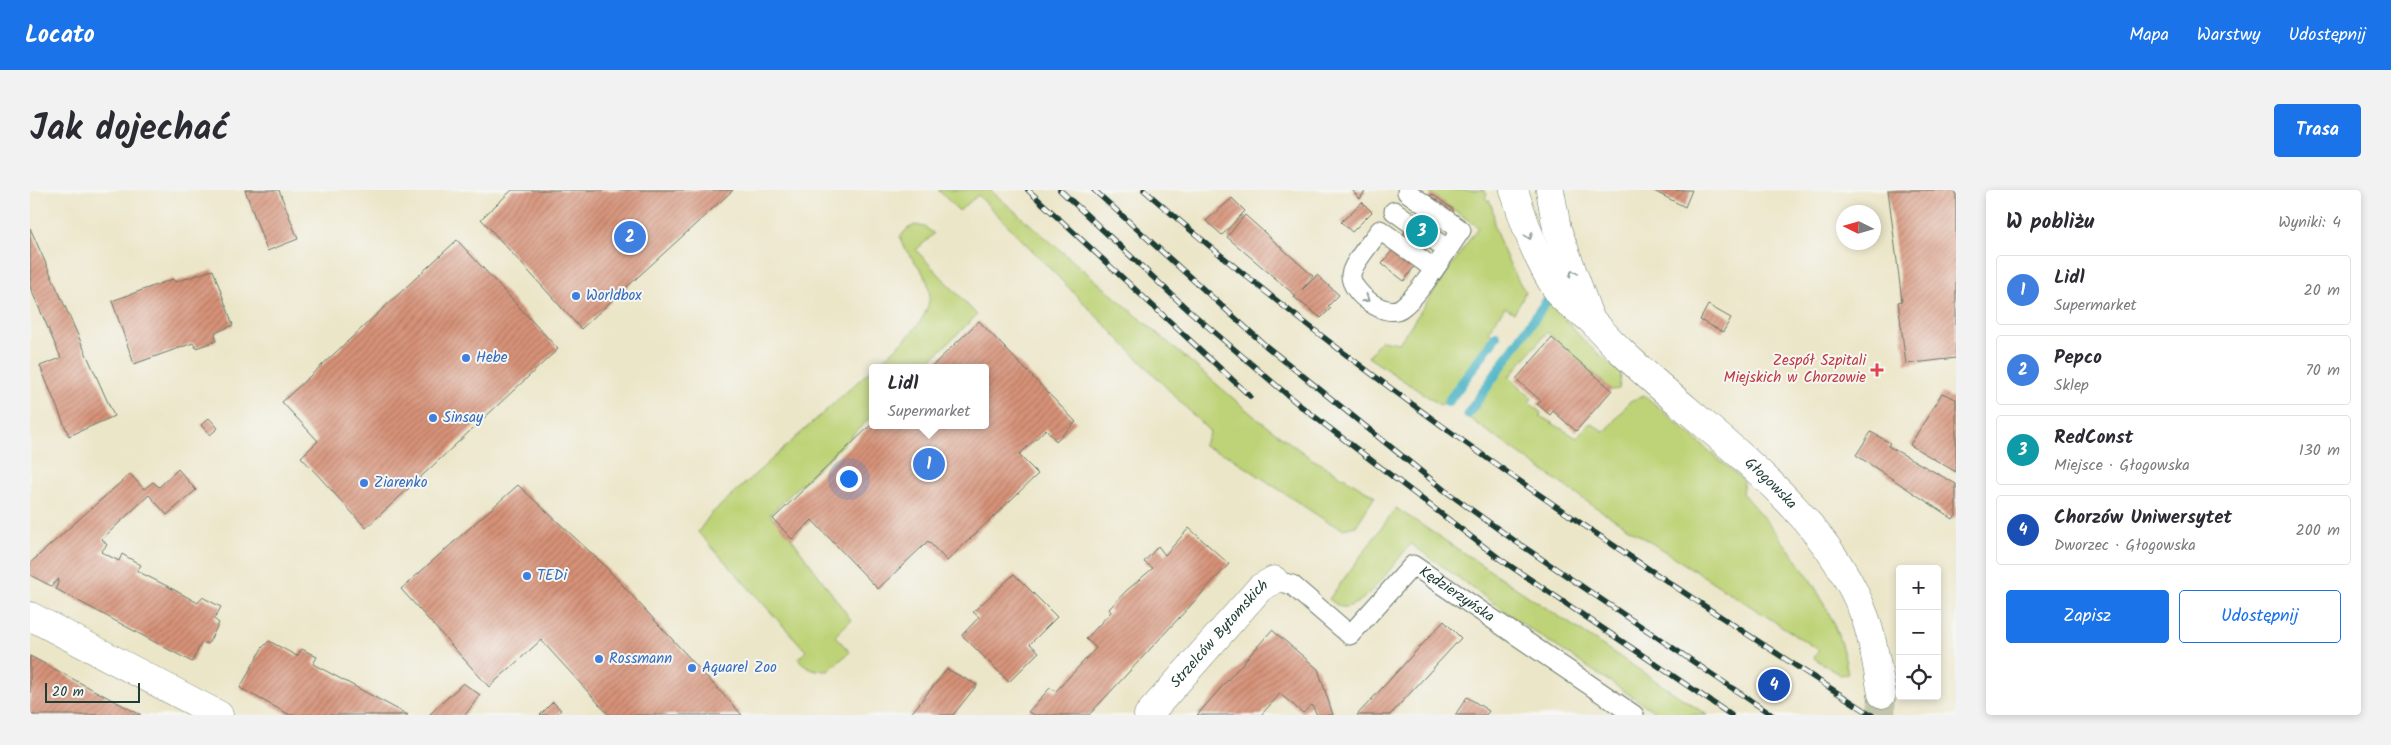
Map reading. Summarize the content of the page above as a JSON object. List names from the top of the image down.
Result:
{
  "streets": {
    "street": ["Głogowska", "Strzelców Bytomskich"],
    "lane": ["Kędzierzyńska"]
  },
  "crossings": [
    ["Kędzierzyńska", "Strzelców Bytomskich"]
  ],
  "places": {
    "other": [
      "Worldbox",
      "Hebe",
      "Sinsay",
      "Ziarenko",
      "TEDi",
      "Rossmann",
      "Aquarel Zoo"
    ],
    "health": ["Zespół Szpitali Miejskich w Chorzowie"]
  },
  "scale_bar": "20 m",
  "north": "left",
  "page": {
    "header": "Locato",
    "nav": ["Mapa", "Warstwy", "Udostępnij"],
    "title": "Jak dojechać",
    "buttons": [
      "Trasa",
      ["Zapisz", "Udostępnij"]
    ],
    "heading": ["W pobliżu", "Wyniki: 4"],
    "pins": [
      "3",
      "2",
      "1",
      "4"
    ],
    "list": [
      {
        "mark": "1",
        "name": "Lidl",
        "note": "Supermarket",
        "value": "20 m"
      },
      {
        "mark": "2",
        "name": "Pepco",
        "note": "Sklep",
        "value": "70 m"
      },
      {
        "mark": "3",
        "name": "RedConst",
        "note": "Miejsce · Głogowska",
        "value": "130 m"
      },
      {
        "mark": "4",
        "name": "Chorzów Uniwersytet",
        "note": "Dworzec · Głogowska",
        "value": "200 m"
      }
    ],
    "popup": ["Lidl", "Supermarket"],
    "map_buttons": ["+", "−"],
    "scale": "20 m"
  }
}
